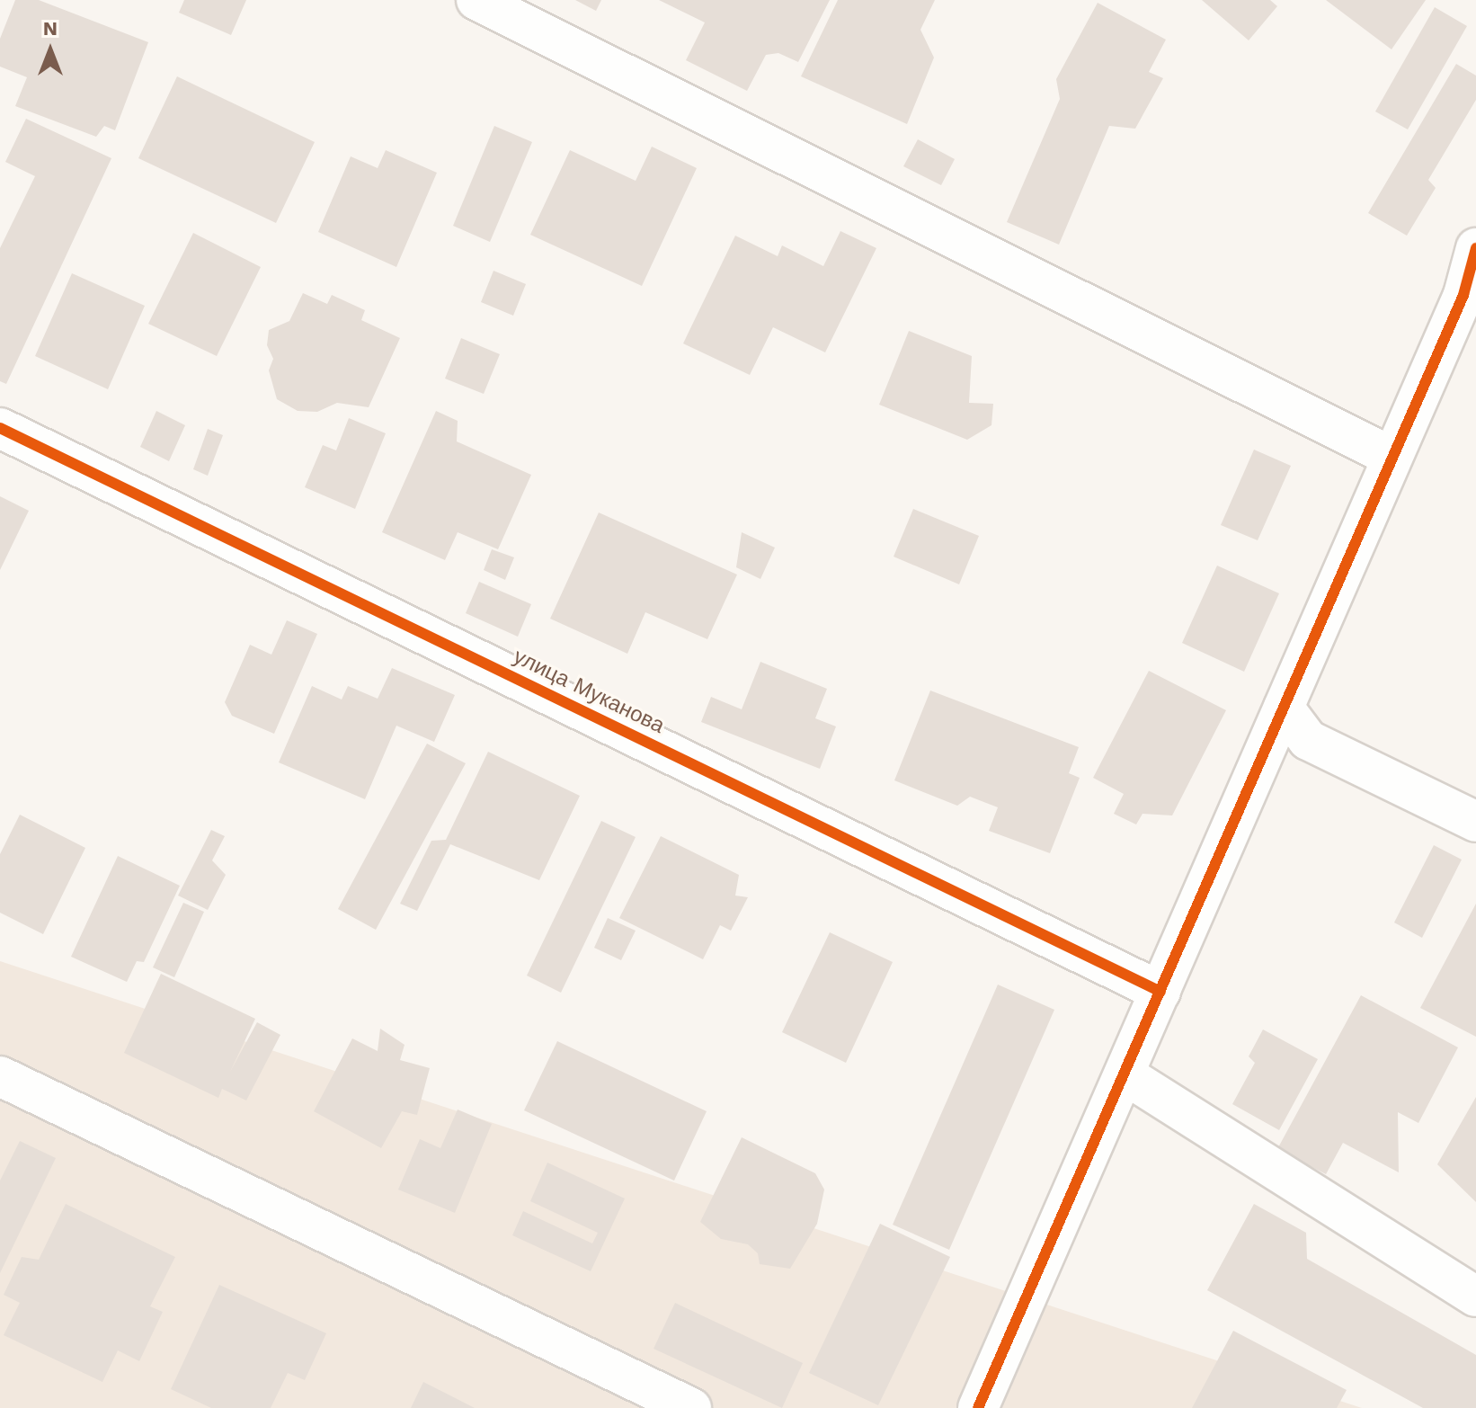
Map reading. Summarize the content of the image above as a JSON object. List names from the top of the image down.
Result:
{
  "streets": {
    "street": ["улица Муканова"]
  },
  "north": "top"
}
